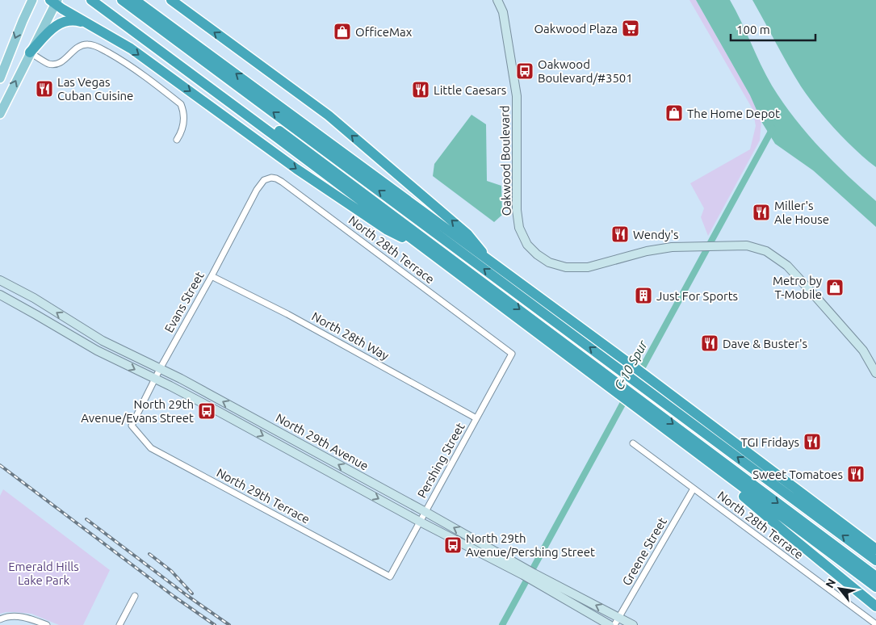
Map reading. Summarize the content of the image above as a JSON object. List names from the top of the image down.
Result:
{
  "streets": {
    "street": [
      "Oakwood Boulevard",
      "North 28th Terrace",
      "Evans Street",
      "North 28th Way",
      "North 29th Avenue",
      "Pershing Street",
      "North 29th Terrace",
      "Greene Street"
    ]
  },
  "crossings": [
    ["North 28th Terrace", "Evans Street"],
    ["North 28th Terrace", "Pershing Street"],
    ["North 28th Terrace", "Greene Street"],
    ["Evans Street", "North 28th Way"],
    ["Evans Street", "North 29th Avenue"],
    ["Evans Street", "North 29th Terrace"],
    ["North 28th Way", "Pershing Street"],
    ["North 29th Avenue", "Pershing Street"],
    ["North 29th Avenue", "Greene Street"],
    ["Pershing Street", "North 29th Terrace"]
  ],
  "water": ["C-10 Spur"],
  "parks": ["Emerald Hills Lake Park"],
  "places": {
    "supermarket": ["Oakwood Plaza"],
    "shop": ["OfficeMax", "The Home Depot", "Metro by T-Mobile"],
    "bus stop": ["Oakwood Boulevard/#3501", "North 29th Avenue/Evans Street", "North 29th Avenue/Pershing Street"],
    "restaurant": [
      "Las Vegas Cuban Cuisine",
      "Little Caesars",
      "Miller's Ale House",
      "Wendy's",
      "Dave & Buster's",
      "TGI Fridays",
      "Sweet Tomatoes"
    ],
    "building": ["Just For Sports"]
  },
  "scale_bar": "100 m",
  "north": "top left"
}
